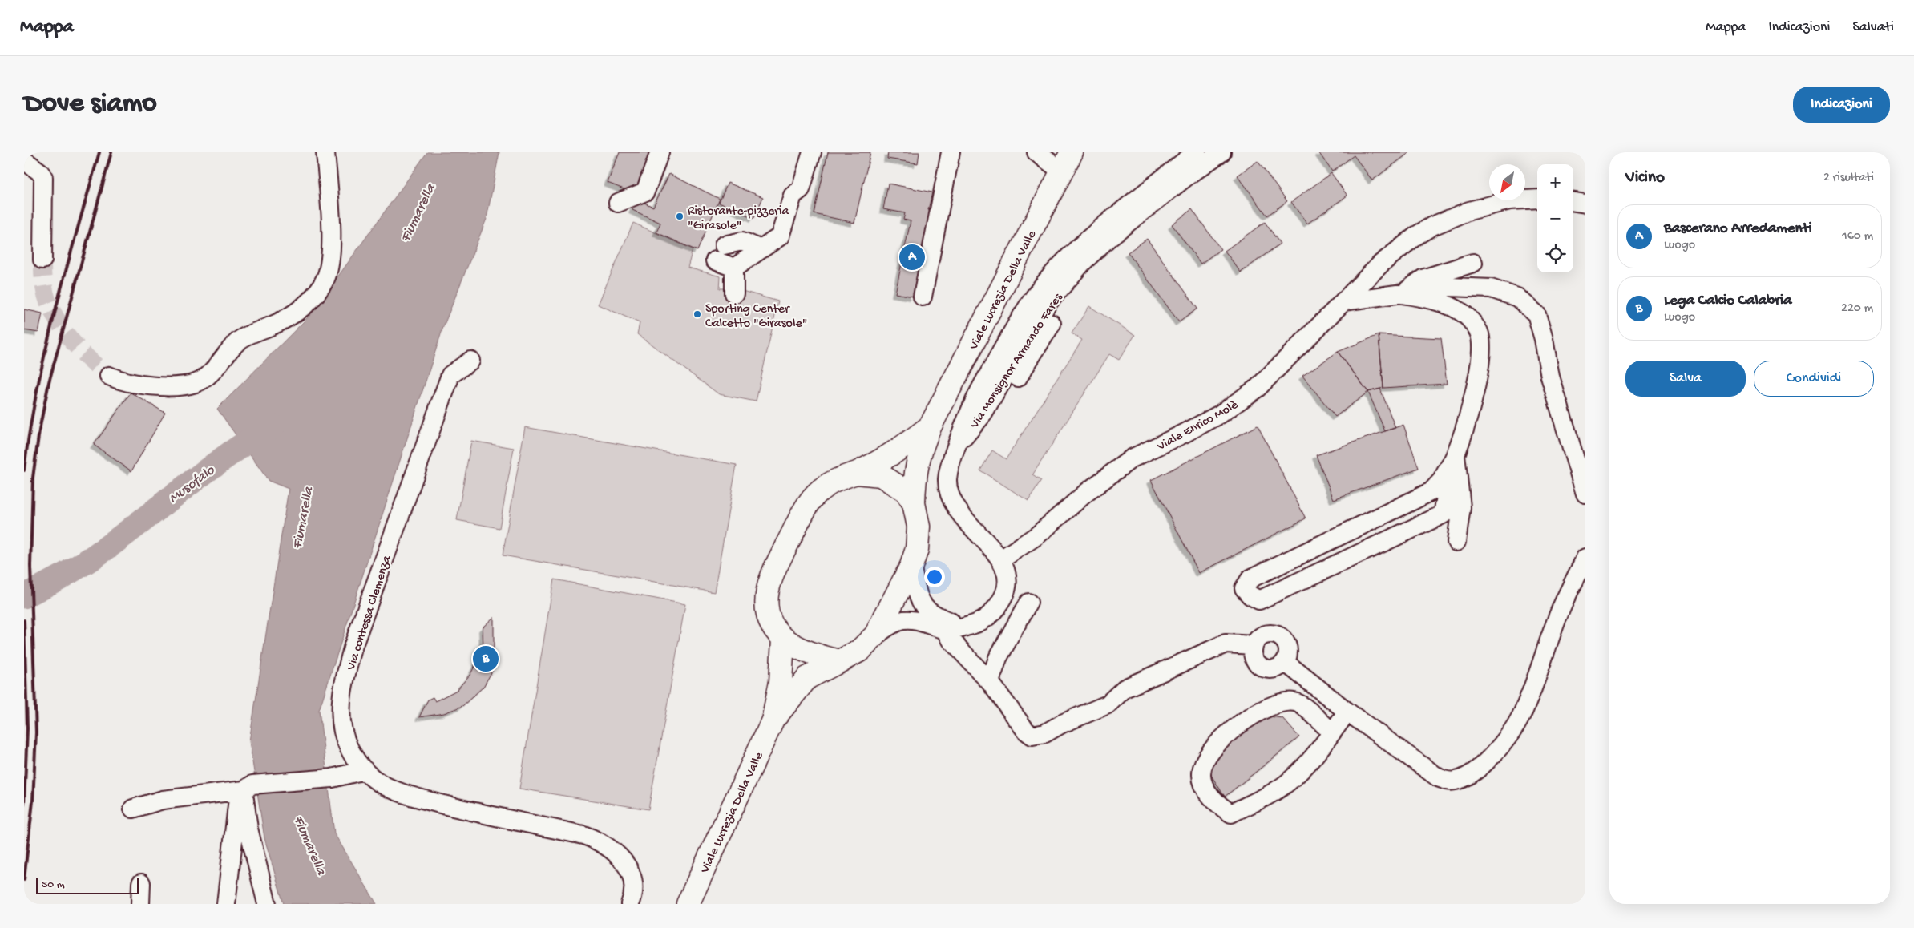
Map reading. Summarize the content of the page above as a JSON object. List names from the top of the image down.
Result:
{
  "streets": {
    "main road": ["Viale Lucrezia Della Valle"],
    "street": ["Via Monsignor Armando Fares", "Viale Enrico Molè", "Via contessa Clemenza"]
  },
  "crossings": [
    ["Via Monsignor Armando Fares", "Viale Enrico Molè"]
  ],
  "water": ["Fiumarella", "Musofalo"],
  "places": ["Ristorante-pizzeria \"Girasole\"", "Sporting Center Calcetto \"Girasole\""],
  "scale_bar": "50 m",
  "north": "bottom left",
  "page": {
    "header": "Mappa",
    "nav": ["Mappa", "Indicazioni", "Salvati"],
    "buttons": [
      "Indicazioni",
      ["Salva", "Condividi"]
    ],
    "title": "Dove siamo",
    "heading": ["Vicino", "2 risultati"],
    "map_buttons": ["+", "−"],
    "list": [
      {
        "mark": "A",
        "name": "Bascerano Arredamenti",
        "note": "Luogo",
        "value": "160 m"
      },
      {
        "mark": "B",
        "name": "Lega Calcio Calabria",
        "note": "Luogo",
        "value": "220 m"
      }
    ],
    "pins": ["A", "B"],
    "scale": "50 m"
  }
}
